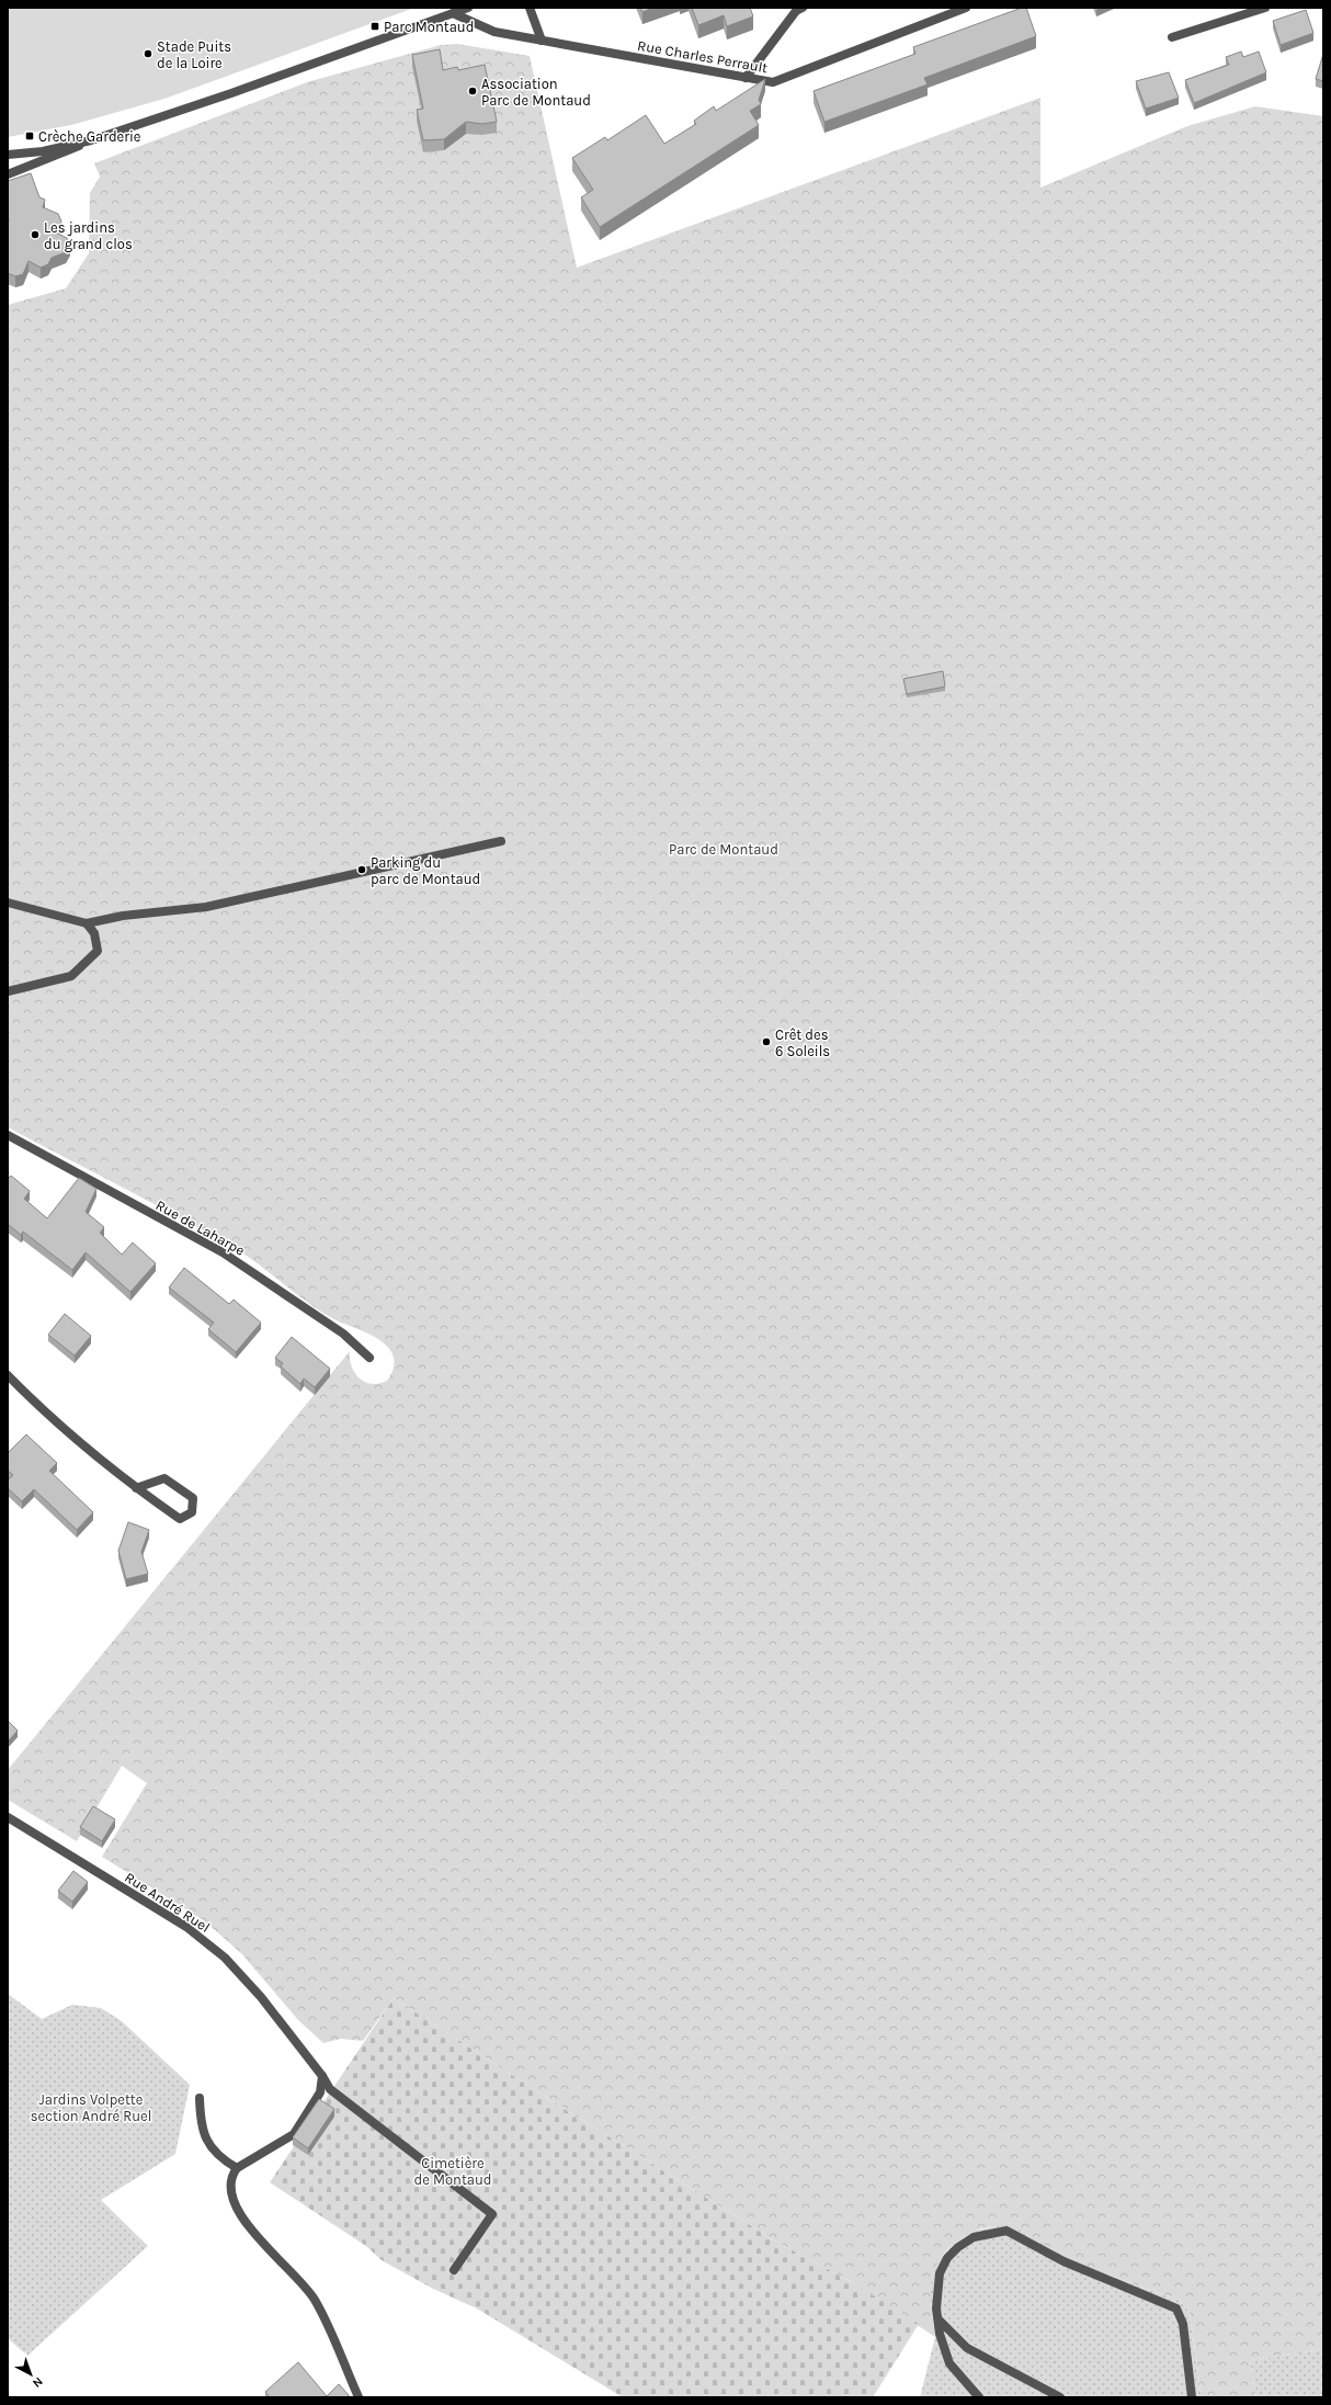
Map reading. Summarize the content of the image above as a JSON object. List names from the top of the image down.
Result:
{
  "streets": {
    "street": ["Rue Charles Perrault", "Rue de Laharpe", "Rue André Ruel"]
  },
  "parks": ["Parc de Montaud", "Jardins Volpette section André Ruel", "Cimetière de Montaud"],
  "places": {
    "transit": ["Parc Montaud", "Crèche Garderie"],
    "other": [
      "Stade Puits de la Loire",
      "Association Parc de Montaud",
      "Les jardins du grand clos",
      "Parking du parc de Montaud",
      "Crêt des 6 Soleils"
    ]
  },
  "north": "bottom right"
}
